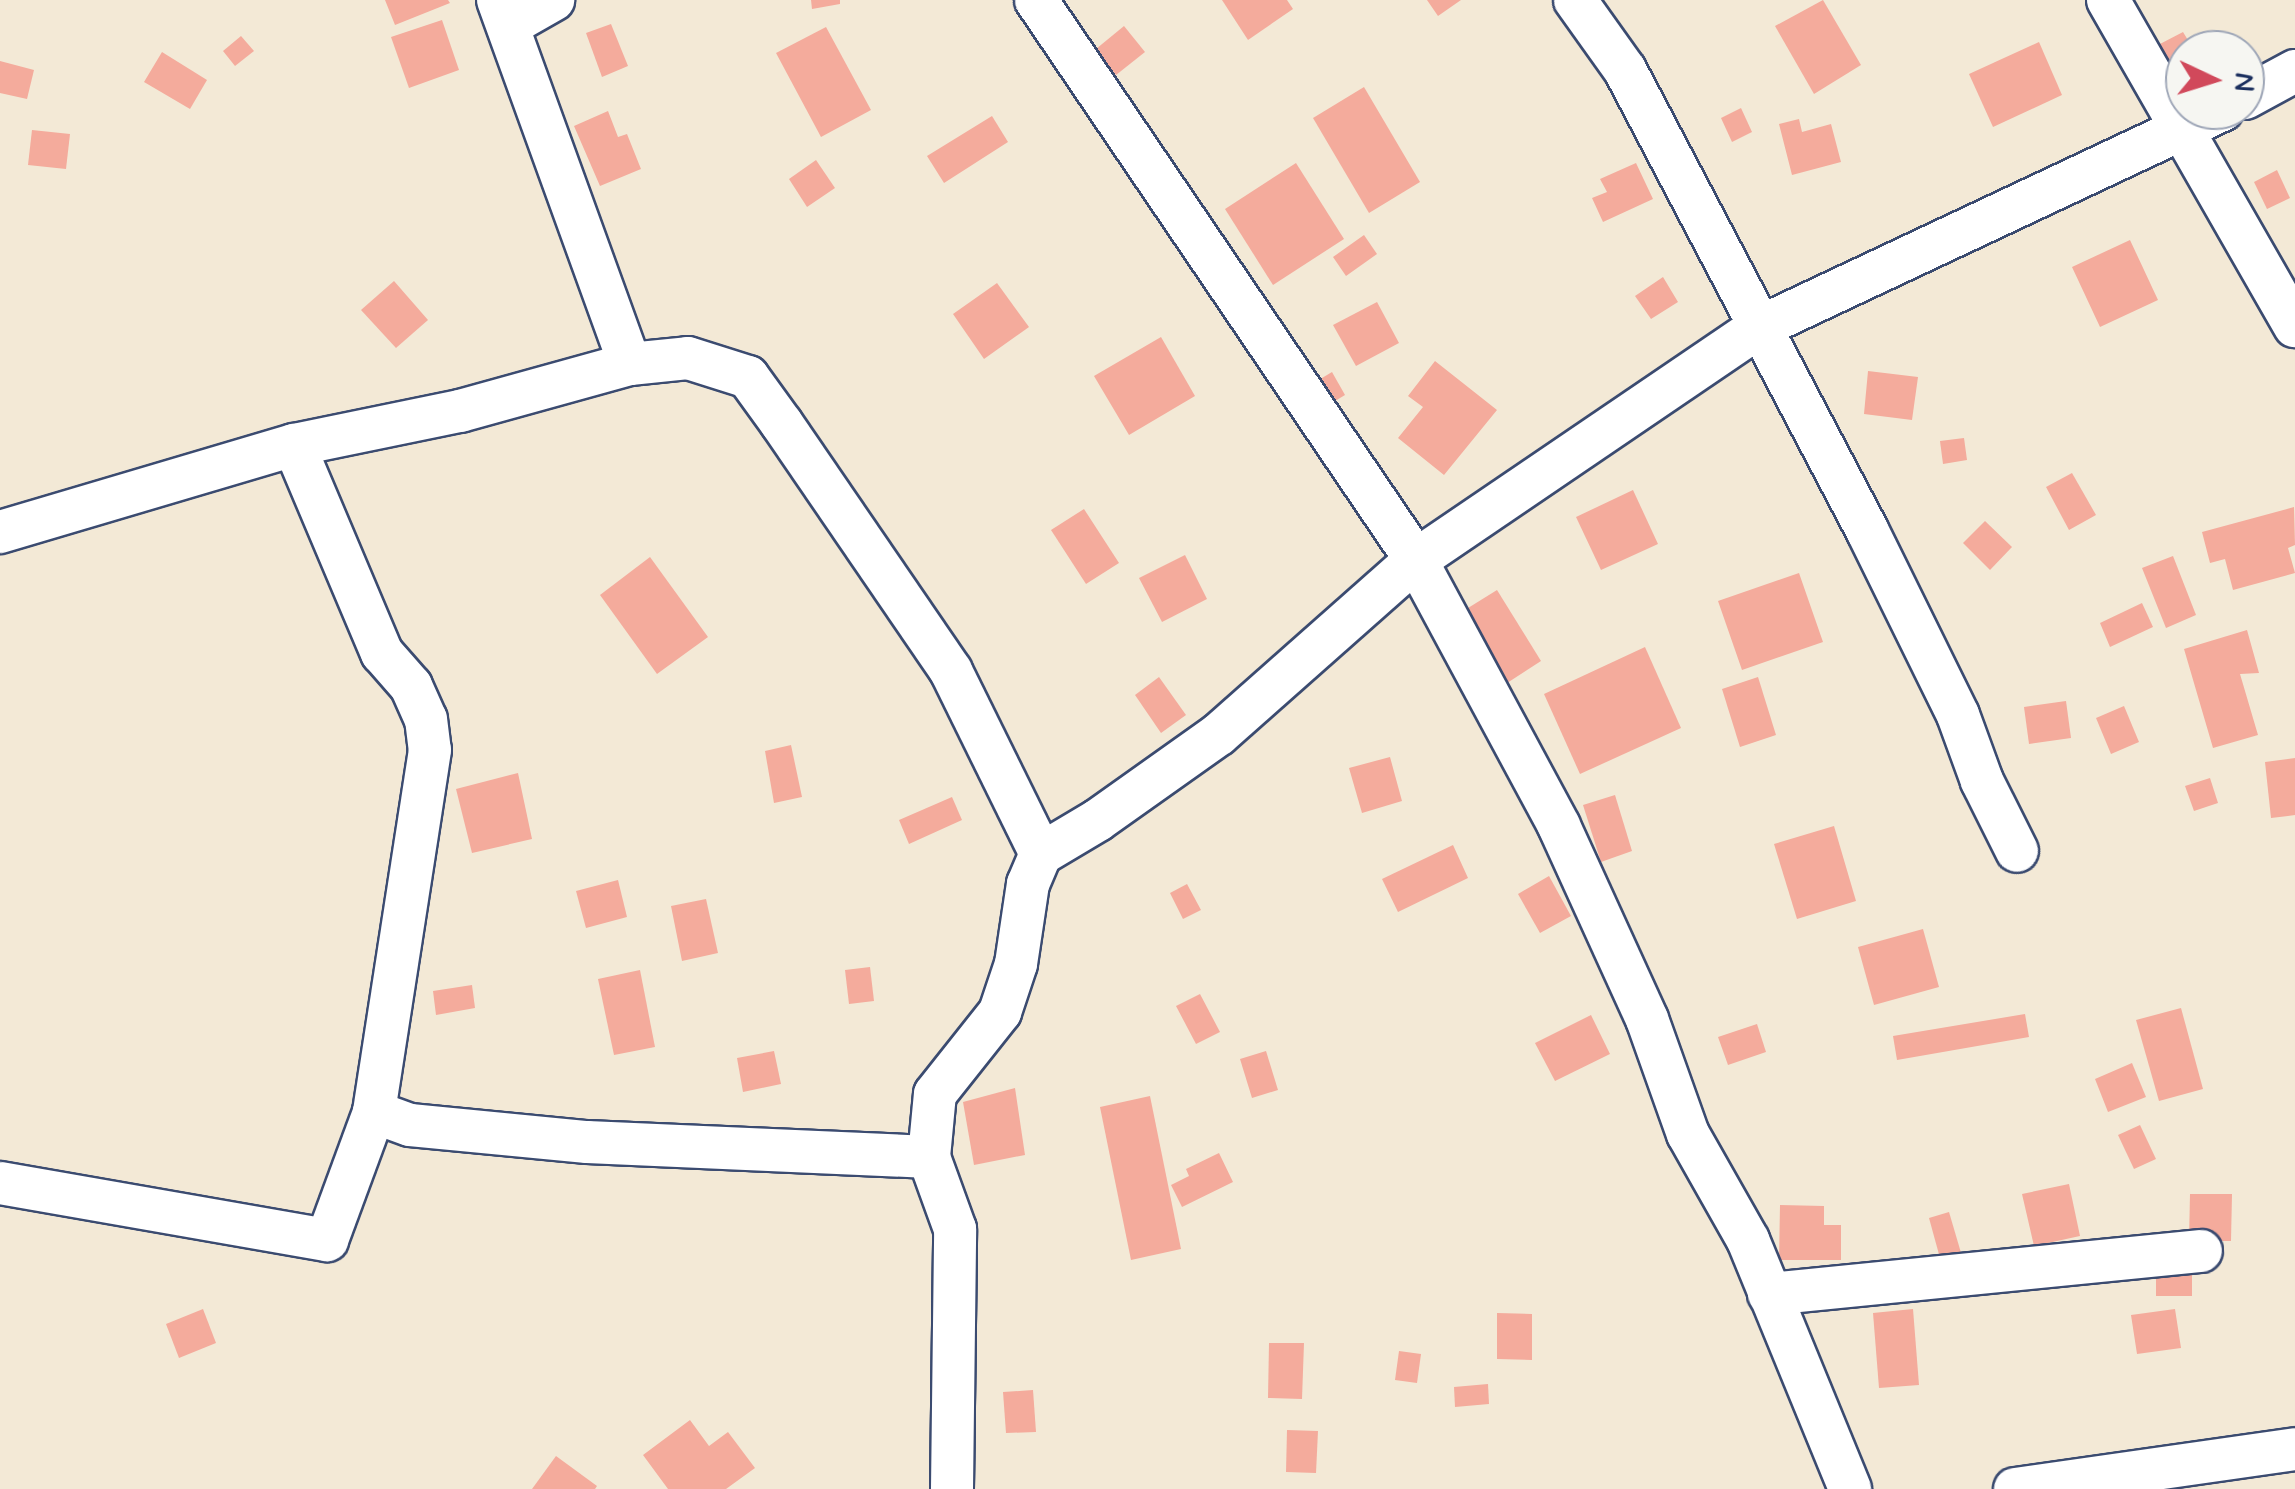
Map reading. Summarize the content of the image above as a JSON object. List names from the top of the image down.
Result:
{
  "north": "right"
}
